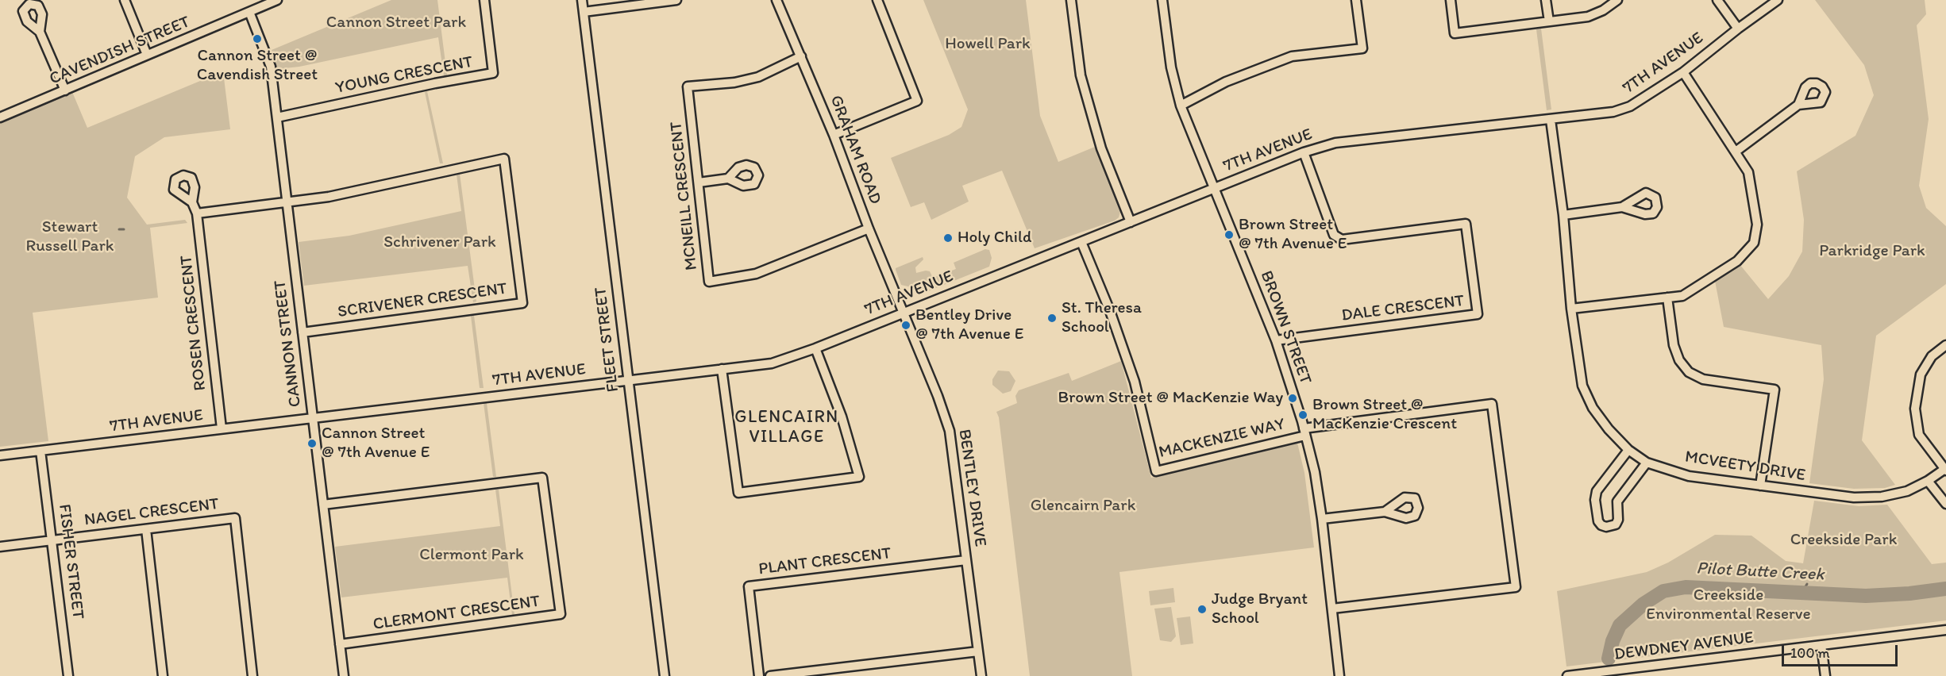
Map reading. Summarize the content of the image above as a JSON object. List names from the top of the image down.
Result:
{
  "streets": {
    "street": [
      "CAVENDISH STREET",
      "7TH AVENUE",
      "YOUNG CRESCENT",
      "GRAHAM ROAD",
      "MCNEILL CRESCENT",
      "SCRIVENER CRESCENT",
      "DALE CRESCENT",
      "ROSEN CRESCENT",
      "BROWN STREET",
      "FLEET STREET",
      "CANNON STREET",
      "MACKENZIE WAY",
      "MCVEETY DRIVE",
      "BENTLEY DRIVE",
      "NAGEL CRESCENT",
      "FISHER STREET",
      "PLANT CRESCENT",
      "CLERMONT CRESCENT",
      "DEWDNEY AVENUE"
    ]
  },
  "crossings": [
    ["CAVENDISH STREET", "CANNON STREET"],
    ["7TH AVENUE", "GRAHAM ROAD"],
    ["7TH AVENUE", "DALE CRESCENT"],
    ["7TH AVENUE", "ROSEN CRESCENT"],
    ["7TH AVENUE", "BROWN STREET"],
    ["7TH AVENUE", "FLEET STREET"],
    ["7TH AVENUE", "CANNON STREET"],
    ["7TH AVENUE", "MACKENZIE WAY"],
    ["7TH AVENUE", "MCVEETY DRIVE"],
    ["7TH AVENUE", "BENTLEY DRIVE"],
    ["7TH AVENUE", "FISHER STREET"],
    ["YOUNG CRESCENT", "CANNON STREET"],
    ["GRAHAM ROAD", "MCNEILL CRESCENT"],
    ["GRAHAM ROAD", "BENTLEY DRIVE"],
    ["SCRIVENER CRESCENT", "CANNON STREET"],
    ["DALE CRESCENT", "BROWN STREET"],
    ["BROWN STREET", "MACKENZIE WAY"],
    ["CANNON STREET", "CLERMONT CRESCENT"],
    ["BENTLEY DRIVE", "PLANT CRESCENT"],
    ["NAGEL CRESCENT", "FISHER STREET"]
  ],
  "districts": ["GLENCAIRN VILLAGE"],
  "water": ["Pilot Butte Creek"],
  "parks": [
    "Cannon Street Park",
    "Howell Park",
    "Stewart Russell Park",
    "Schrivener Park",
    "Parkridge Park",
    "Glencairn Park",
    "Creekside Park",
    "Clermont Park",
    "Creekside Environmental Reserve"
  ],
  "places": [
    "Cannon Street @ Cavendish Street",
    "Brown Street @ 7th Avenue E",
    "Holy Child",
    "St. Theresa School",
    "Bentley Drive @ 7th Avenue E",
    "Brown Street @ MacKenzie Way",
    "Brown Street @ MacKenzie Crescent",
    "Cannon Street @ 7th Avenue E",
    "Judge Bryant School"
  ],
  "scale_bar": "100 m"
}
